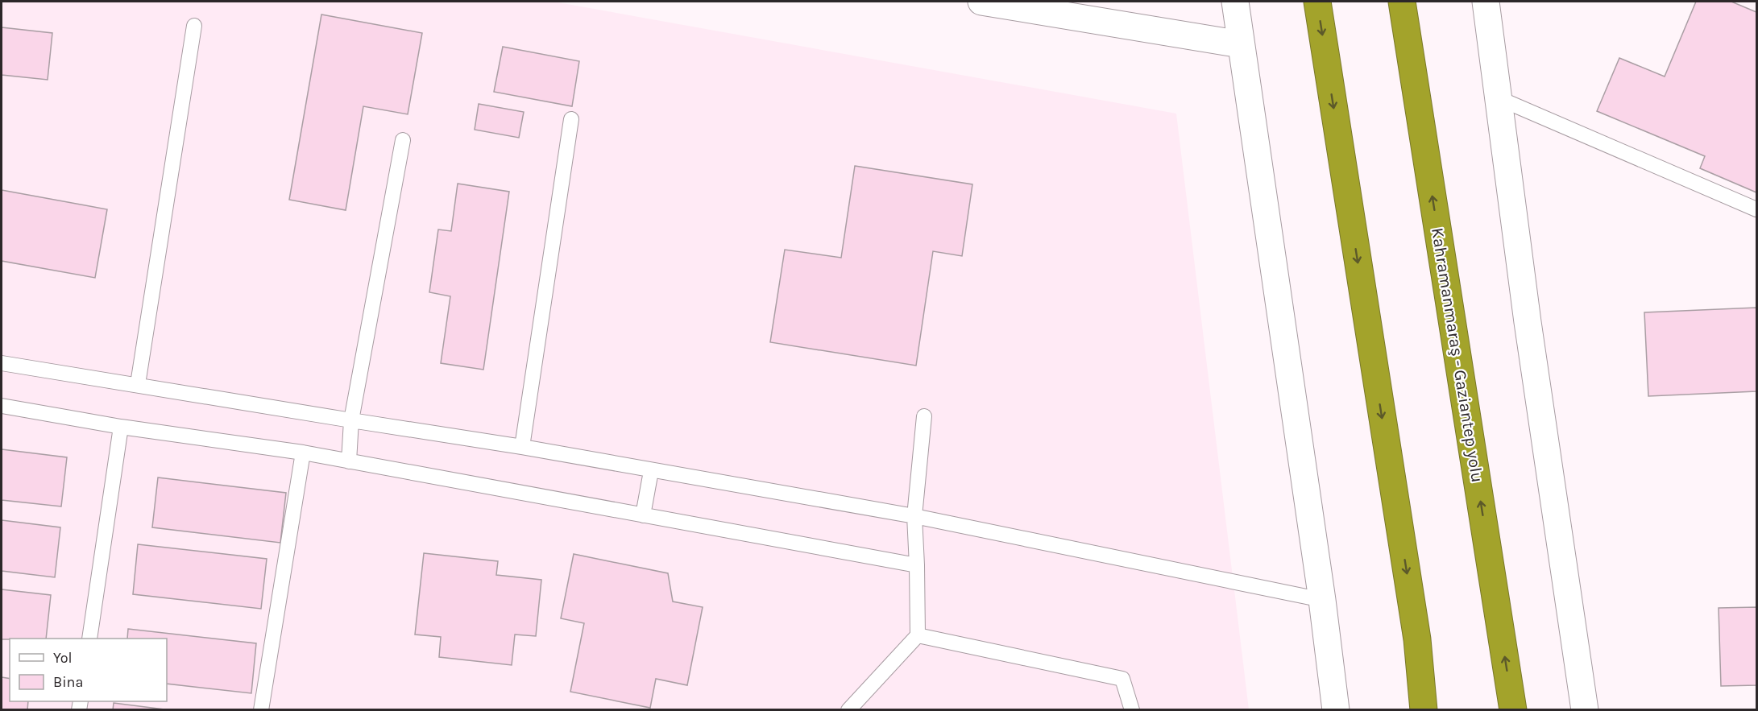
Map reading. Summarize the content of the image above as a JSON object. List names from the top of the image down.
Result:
{
  "streets": {
    "highway": ["Kahramanmaraş - Gaziantep yolu"]
  },
  "legend": ["Yol", "Bina"]
}
